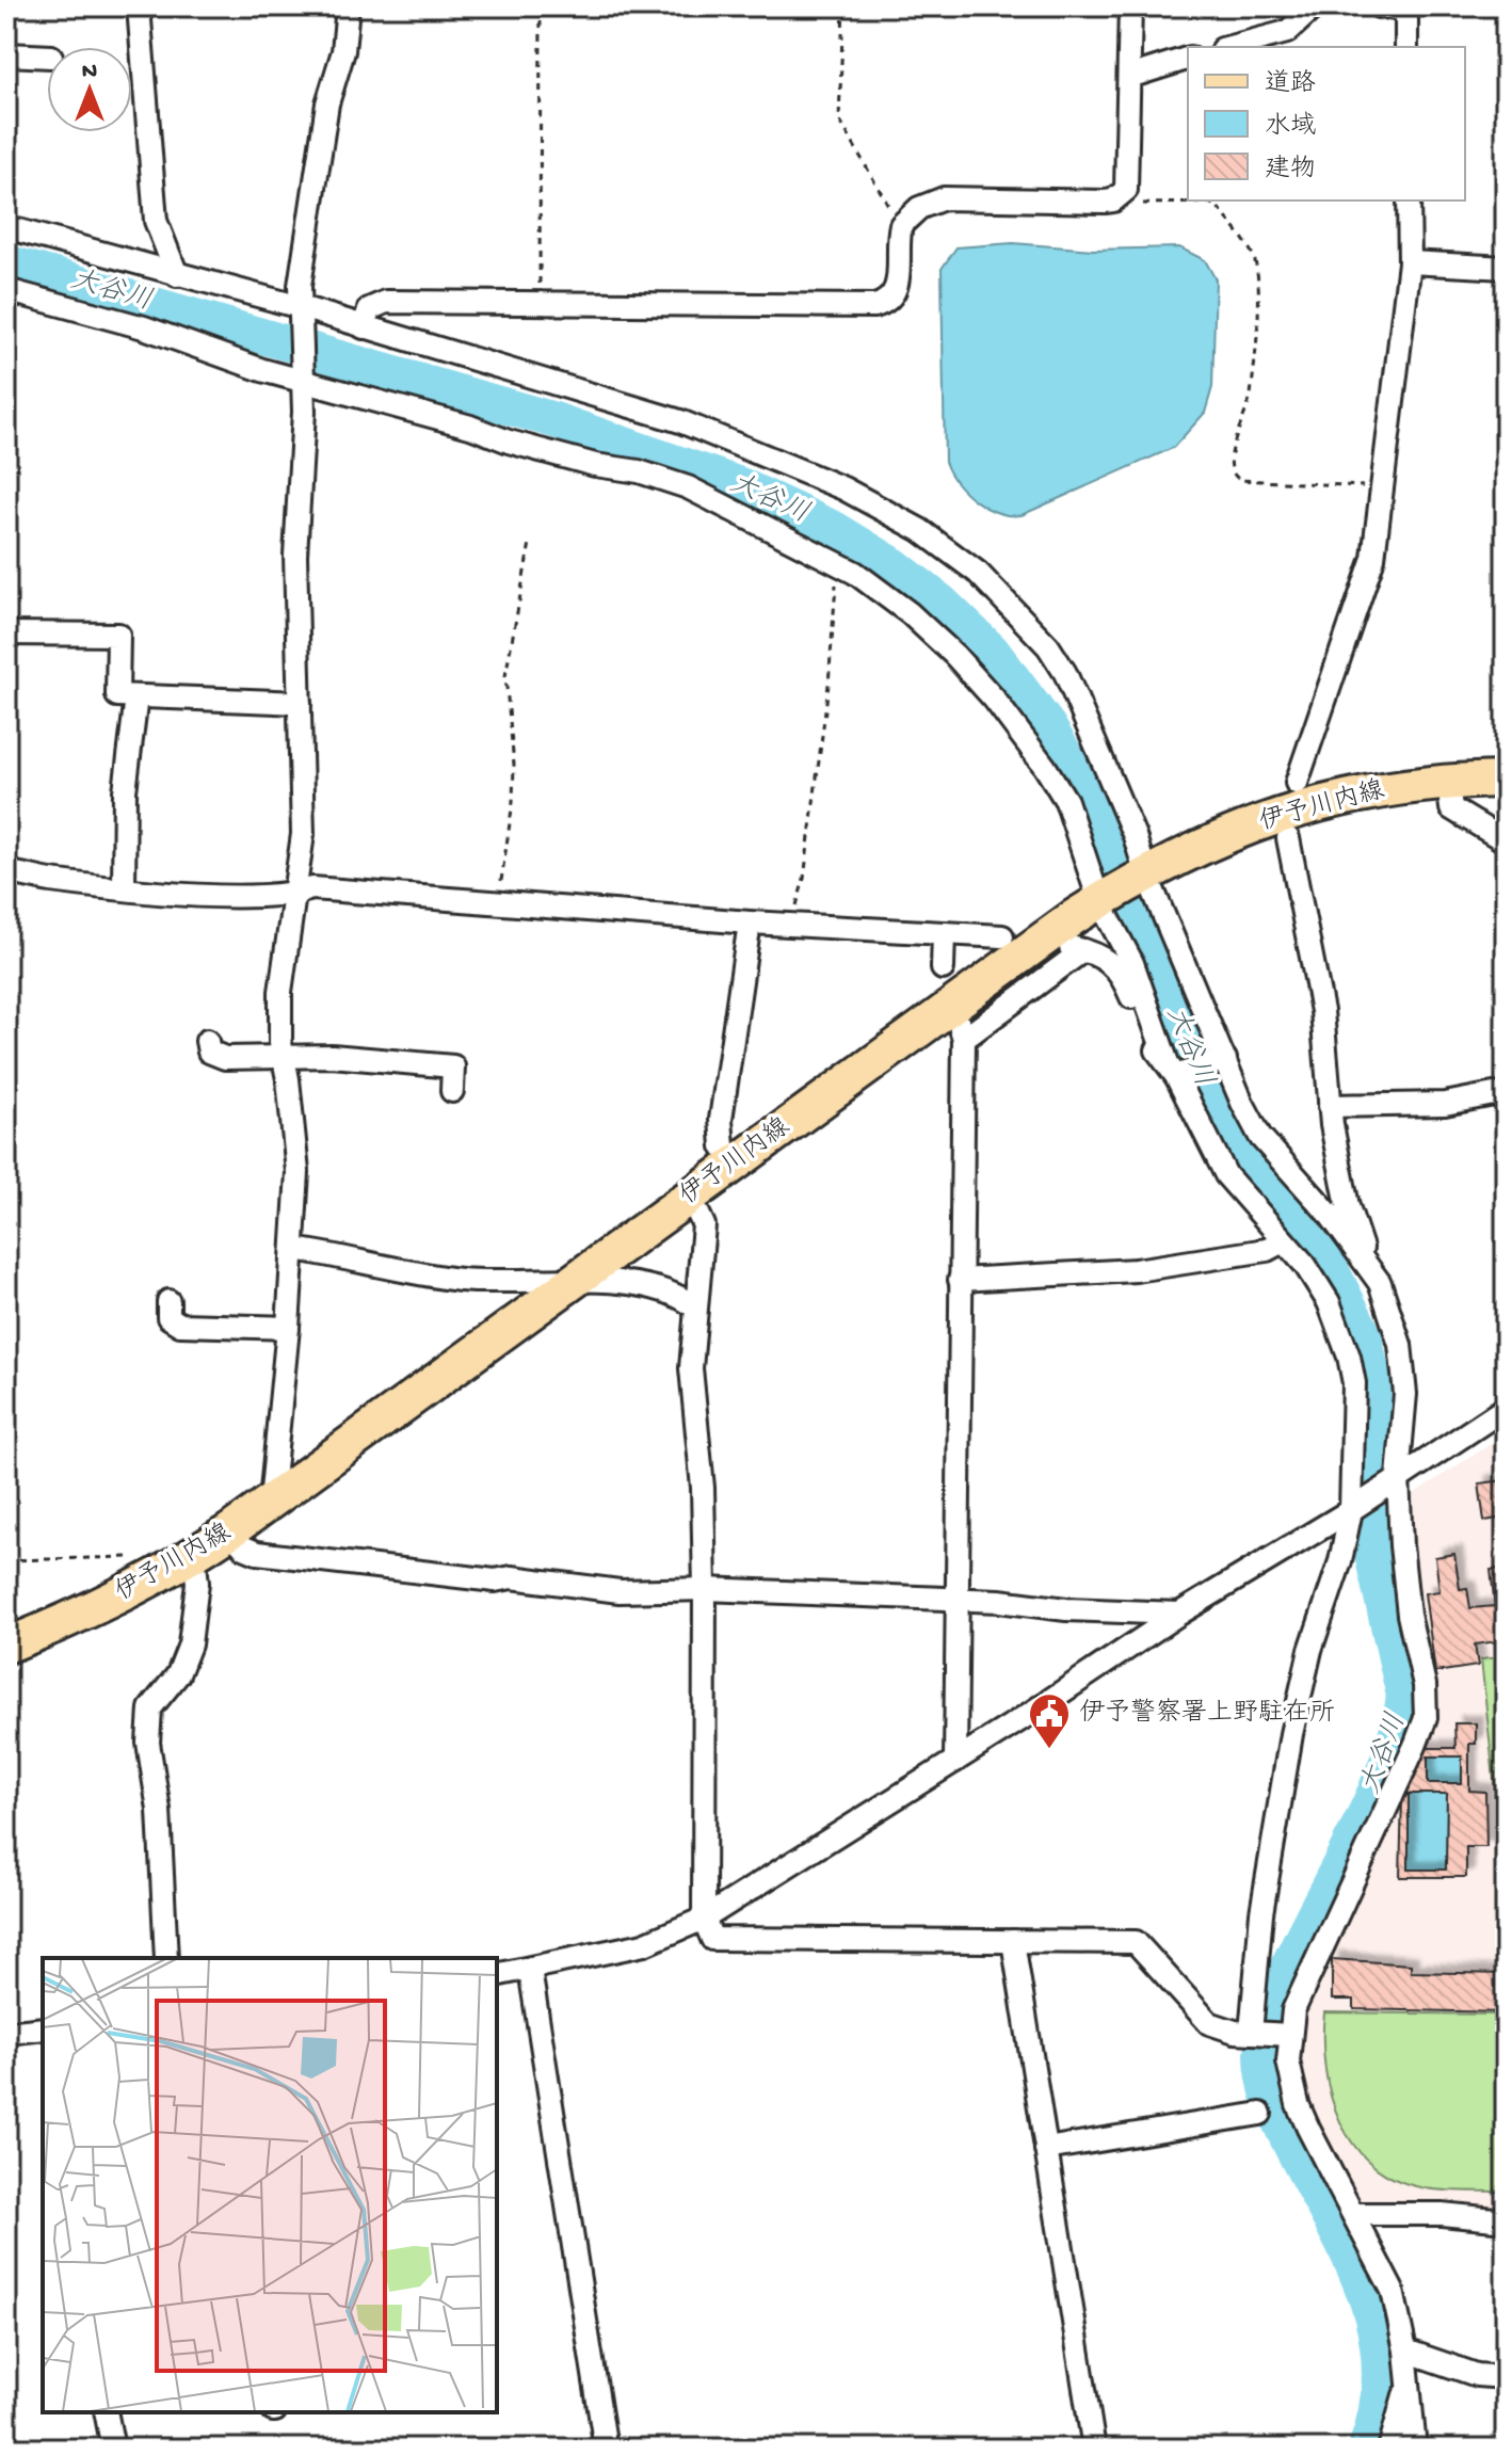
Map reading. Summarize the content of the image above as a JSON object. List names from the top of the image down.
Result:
{
  "streets": {
    "main road": ["伊予川内線"]
  },
  "water": ["大谷川"],
  "places": {
    "public building": ["伊予警察署上野駐在所"]
  },
  "legend": ["道路", "水域", "建物"],
  "north": "top"
}
